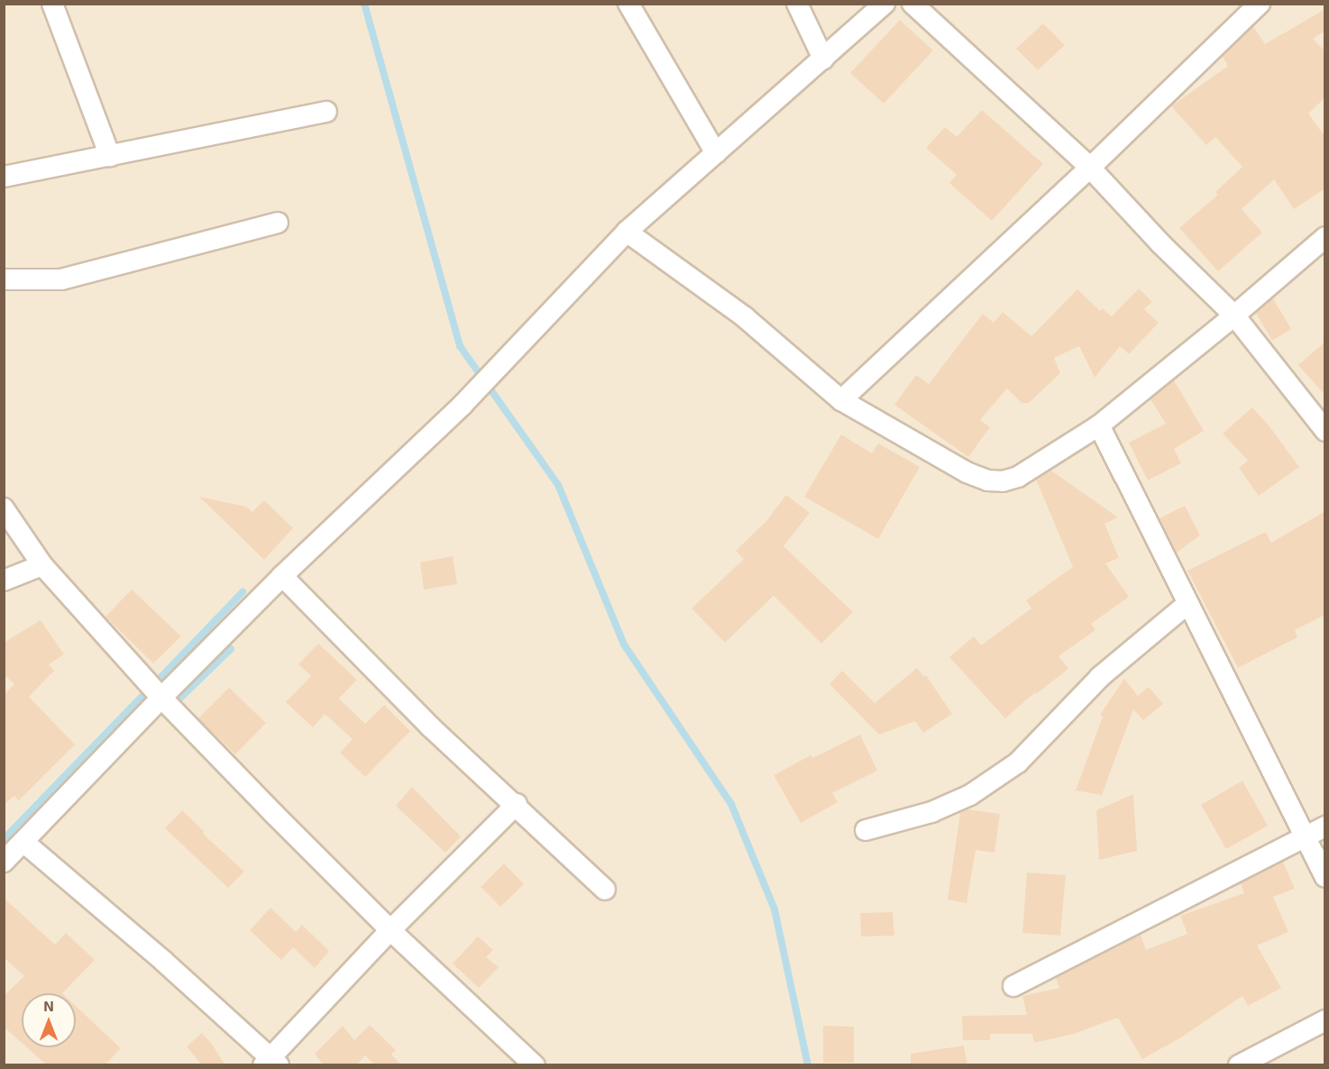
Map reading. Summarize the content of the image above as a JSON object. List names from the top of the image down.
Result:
{
  "north": "top"
}
